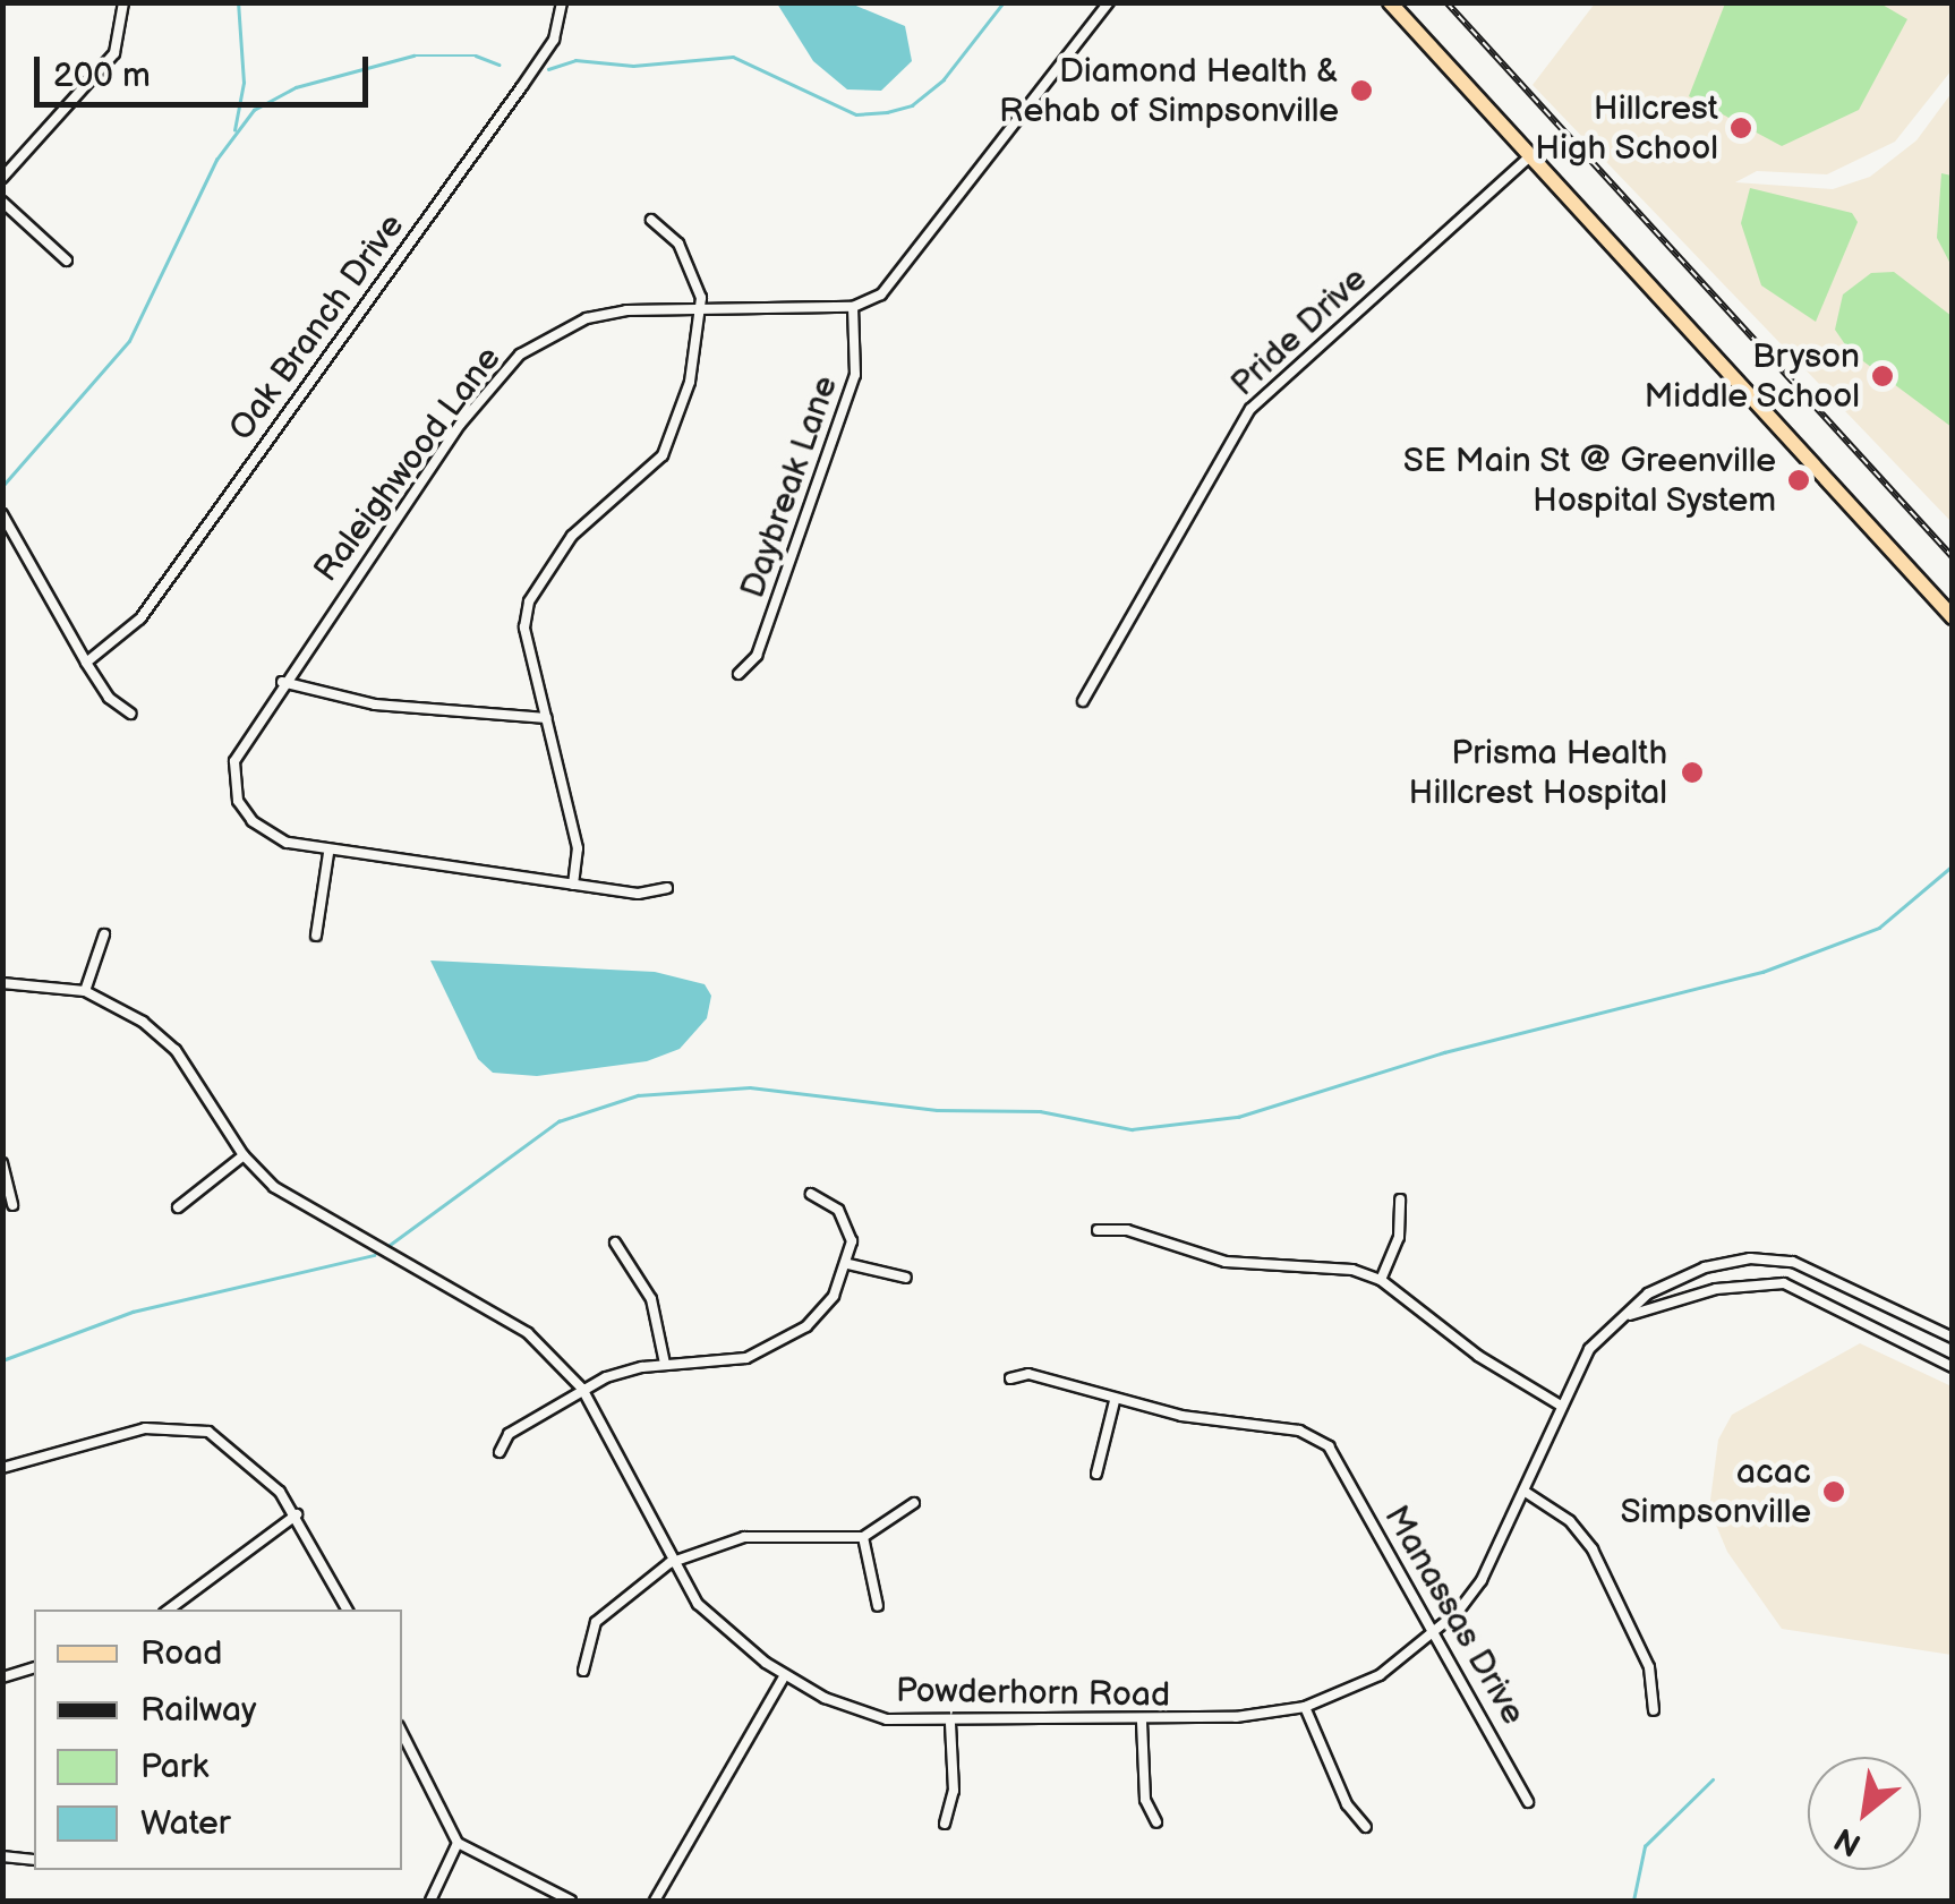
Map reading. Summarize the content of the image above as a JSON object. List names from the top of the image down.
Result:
{
  "streets": {
    "street": [
      "Oak Branch Drive",
      "Pride Drive",
      "Raleighwood Lane",
      "Daybreak Lane",
      "Manassas Drive",
      "Powderhorn Road"
    ]
  },
  "crossings": [
    ["Raleighwood Lane", "Daybreak Lane"],
    ["Manassas Drive", "Powderhorn Road"]
  ],
  "places": [
    "Diamond Health & Rehab of Simpsonville",
    "Hillcrest High School",
    "Bryson Middle School",
    "SE Main St @ Greenville Hospital System",
    "Prisma Health Hillcrest Hospital",
    "acac Simpsonville"
  ],
  "legend": [
    "Road",
    "Railway",
    "Park",
    "Water"
  ],
  "scale_bar": "200 m",
  "north": "bottom left"
}
